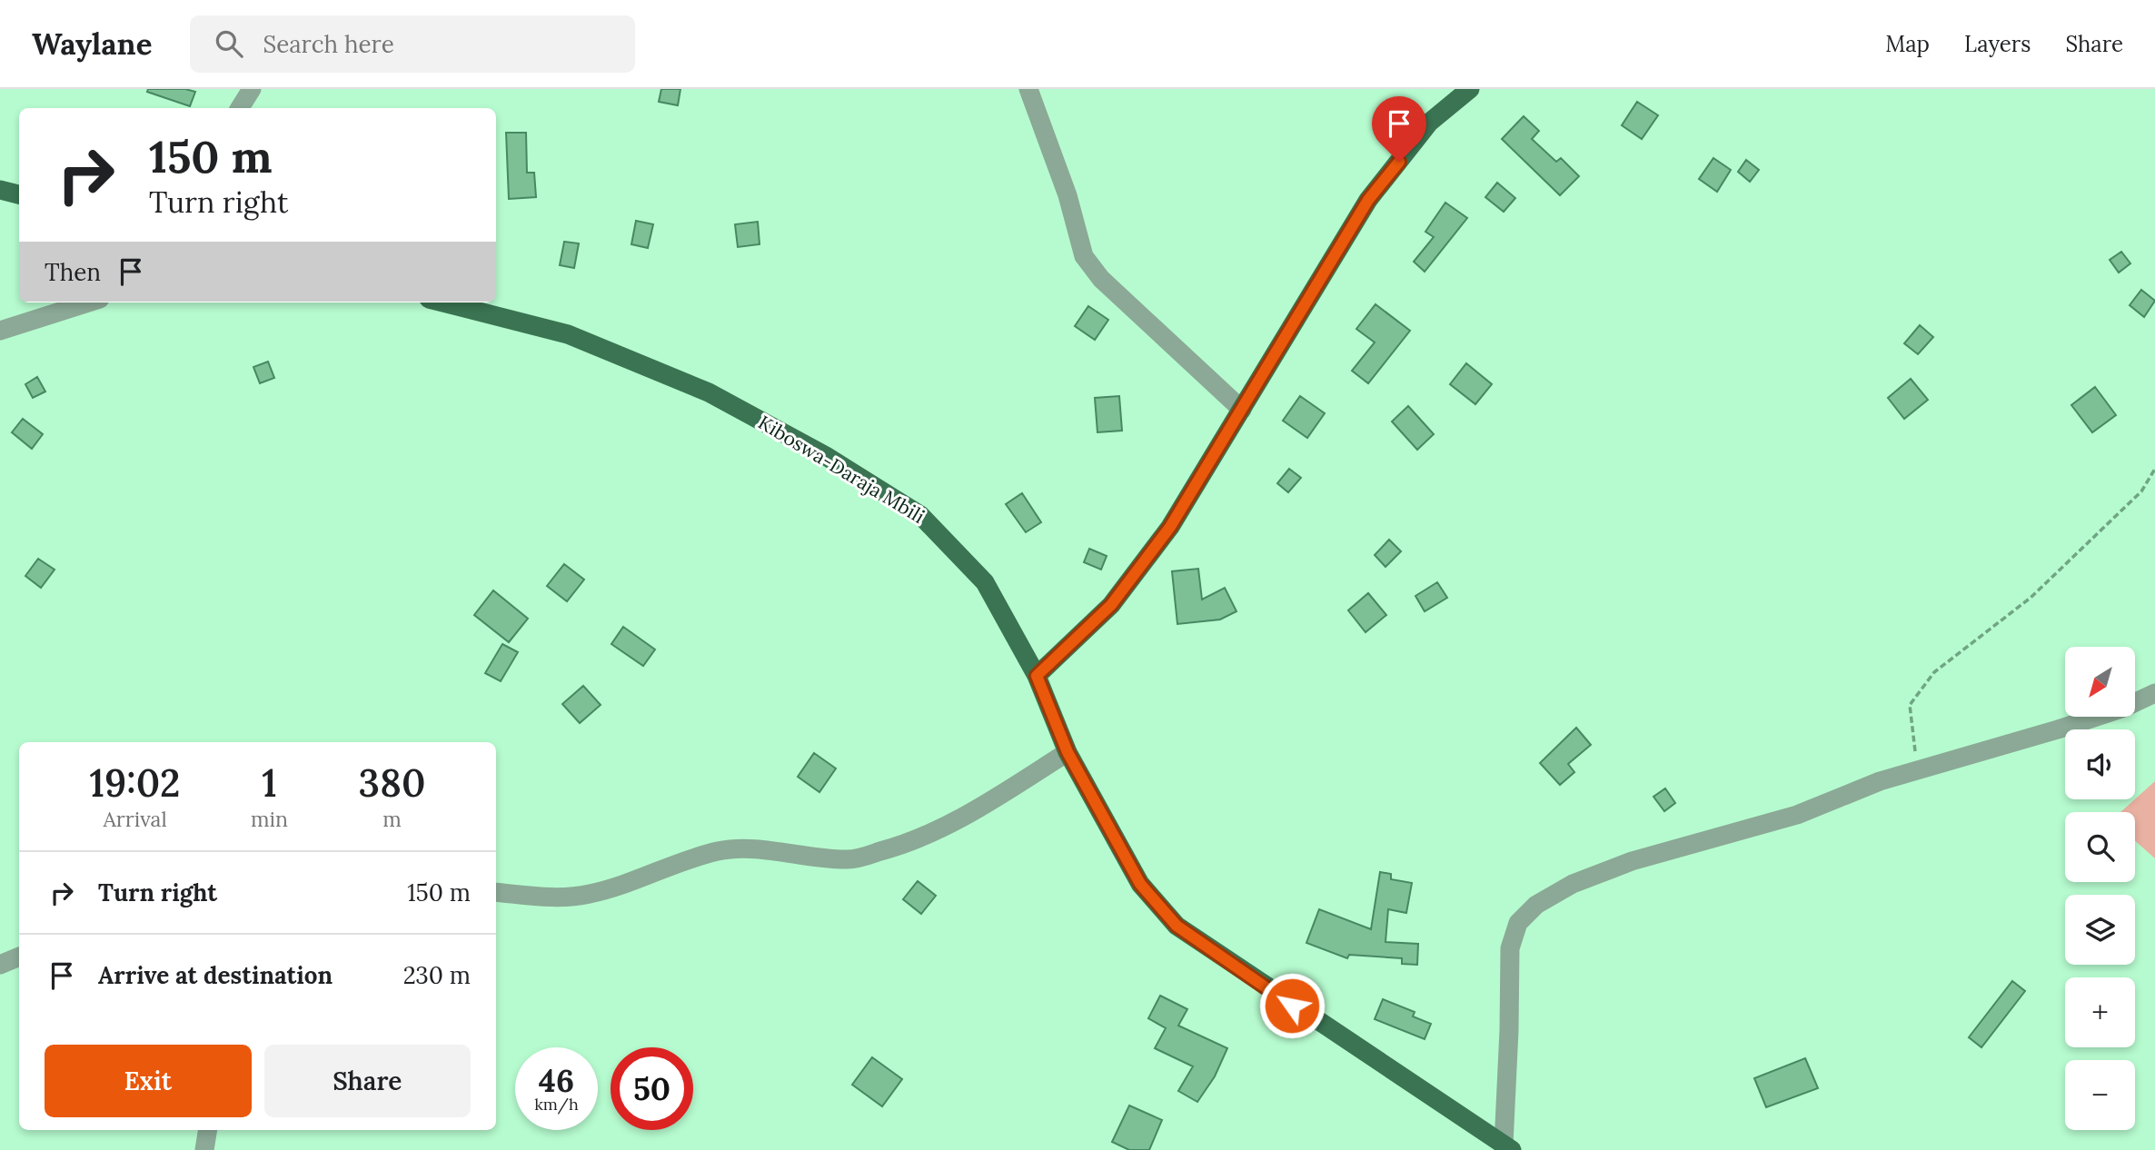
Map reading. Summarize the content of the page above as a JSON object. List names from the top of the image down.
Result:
{
  "streets": {
    "main road": ["Kiboswa-Daraja Mbili"]
  },
  "north": "bottom left",
  "page": {
    "header": "Waylane",
    "search": "Search here",
    "nav": ["Map", "Layers", "Share"],
    "turn": ["150 m", "Turn right"],
    "then": "Then",
    "map_buttons": ["+", "−"],
    "eta": [
      "19:02",
      "Arrival",
      "1",
      "min",
      "380",
      "m"
    ],
    "list": [
      {
        "name": "Turn right",
        "value": "150 m"
      },
      {
        "name": "Arrive at destination",
        "value": "230 m"
      }
    ],
    "buttons": ["Exit", "Share"],
    "speed": "46 km/h",
    "limit": "50"
  }
}
